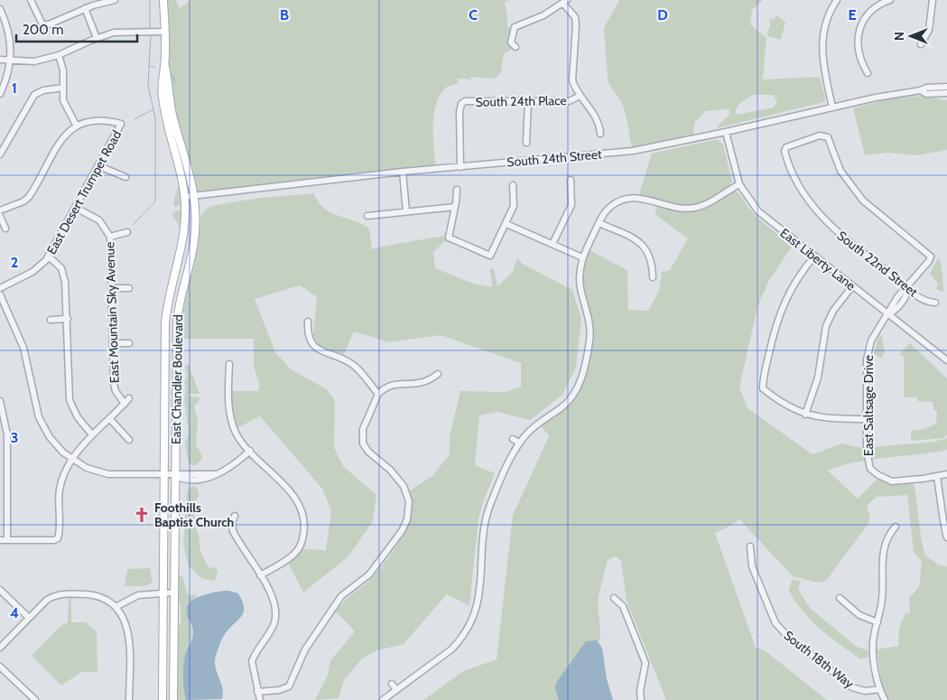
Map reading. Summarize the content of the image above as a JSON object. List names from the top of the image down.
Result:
{
  "streets": {
    "main road": ["East Chandler Boulevard"],
    "street": [
      "South 24th Place",
      "South 24th Street",
      "East Desert Trumpet Road",
      "East Liberty Lane",
      "South 22nd Street",
      "East Mountain Sky Avenue",
      "East Saltsage Drive",
      "South 18th Way"
    ]
  },
  "crossings": [
    ["South 24th Place", "South 24th Street"],
    ["South 24th Street", "East Liberty Lane"],
    ["South 24th Street", "East Chandler Boulevard"],
    ["East Desert Trumpet Road", "East Mountain Sky Avenue"],
    ["East Liberty Lane", "East Saltsage Drive"],
    ["South 22nd Street", "East Saltsage Drive"]
  ],
  "places": {
    "church": ["Foothills Baptist Church"]
  },
  "scale_bar": "200 m",
  "north": "left",
  "grid": {
    "columns": [
      "B",
      "C",
      "D",
      "E"
    ],
    "rows": [
      "1",
      "2",
      "3",
      "4"
    ]
  }
}
